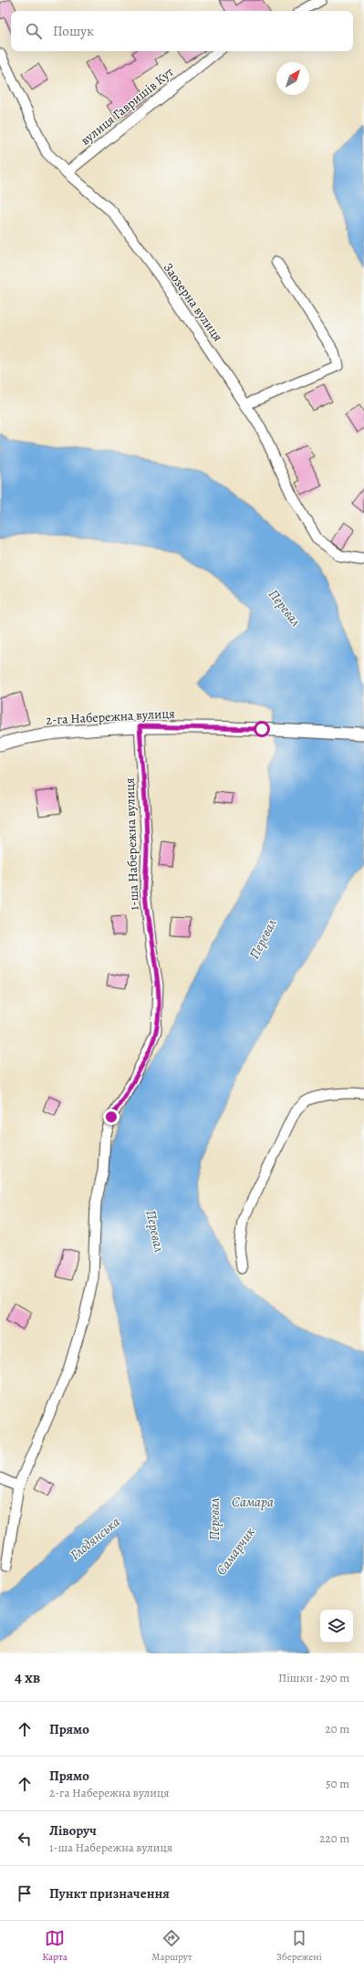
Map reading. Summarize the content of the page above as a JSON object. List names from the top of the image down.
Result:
{
  "streets": {
    "street": [
      "вулиця Гавришів Кут",
      "Заозерна вулиця",
      "2-га Набережна вулиця",
      "1-ша Набережна вулиця"
    ]
  },
  "crossings": [
    ["вулиця Гавришів Кут", "Заозерна вулиця"],
    ["2-га Набережна вулиця", "1-ша Набережна вулиця"]
  ],
  "water": [
    "Перевал",
    "Самара",
    "Глодянська",
    "Самарчик"
  ],
  "north": "top right",
  "page": {
    "search": "Пошук",
    "heading": ["4 хв", "Пішки · 290 m"],
    "list": [
      ["Прямо", "20 m"],
      ["Прямо", "2-га Набережна вулиця", "50 m"],
      ["Ліворуч", "1-ша Набережна вулиця", "220 m"],
      "Пункт призначення"
    ],
    "nav": ["Карта", "Маршрут", "Збережені"]
  }
}
